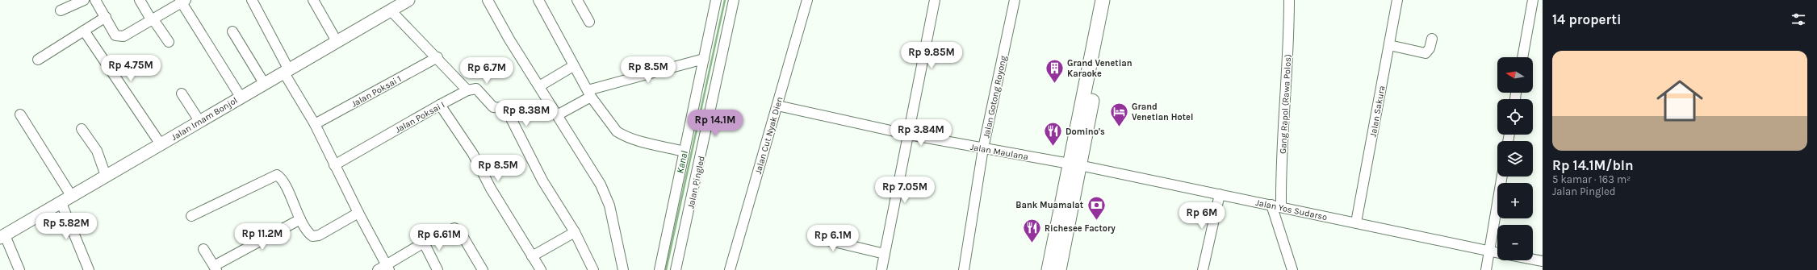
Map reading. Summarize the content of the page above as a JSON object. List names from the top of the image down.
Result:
{
  "streets": {
    "main road": ["Jalan Imam Bonjol"],
    "street": [
      "Jalan Poksai 1",
      "Jalan Gotong Royong",
      "Gang Rapol (Rawa Polos)",
      "Jalan Sakura",
      "Jalan Poksai I",
      "Jalan Cut Nyak Dien",
      "Jalan Maulana",
      "Jalan Pingled",
      "Jalan Yos Sudarso"
    ]
  },
  "crossings": [
    ["Jalan Gotong Royong", "Jalan Maulana"],
    ["Gang Rapol (Rawa Polos)", "Jalan Yos Sudarso"],
    ["Jalan Sakura", "Jalan Yos Sudarso"],
    ["Jalan Cut Nyak Dien", "Jalan Maulana"],
    ["Jalan Maulana", "Jalan Yos Sudarso"]
  ],
  "water": ["Kanal"],
  "places": {
    "building": ["Grand Venetian Karaoke"],
    "hotel": ["Grand Venetian Hotel"],
    "restaurant": ["Domino's", "Richesee Factory"],
    "bank": ["Bank Muamalat"]
  },
  "north": "left",
  "page": {
    "heading": "14 properti",
    "list": [
      {
        "name": "Rp 14.1M/bln",
        "note": "5 kamar · 163 m² · Jalan Pingled"
      }
    ],
    "price": [
      "Rp 9.85M",
      "Rp 4.75M",
      "Rp 8.5M",
      "Rp 6.7M",
      "Rp 8.38M",
      "Rp 14.1M",
      "Rp 3.84M",
      "Rp 8.5M",
      "Rp 7.05M",
      "Rp 6M",
      "Rp 5.82M",
      "Rp 11.2M",
      "Rp 6.61M",
      "Rp 6.1M"
    ],
    "map_buttons": ["+", "−"]
  }
}
